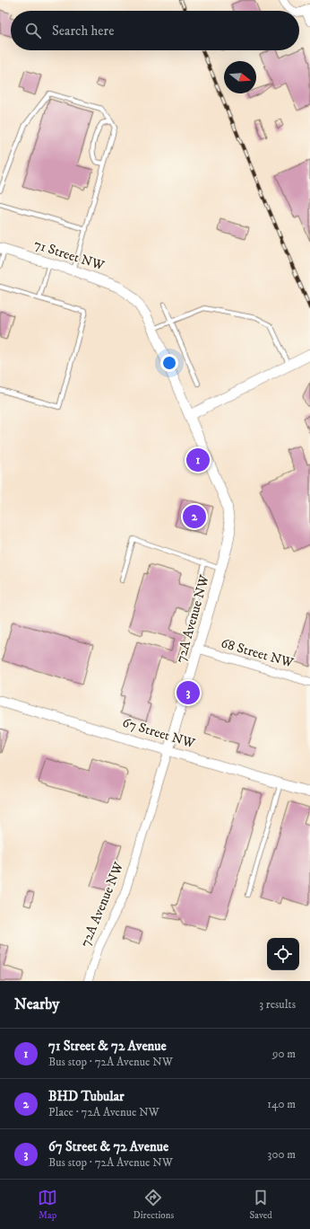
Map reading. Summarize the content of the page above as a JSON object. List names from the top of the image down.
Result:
{
  "streets": {
    "street": [
      "71 Street NW",
      "72A Avenue NW",
      "68 Street NW",
      "67 Street NW"
    ]
  },
  "crossings": [
    ["71 Street NW", "72A Avenue NW"],
    ["72A Avenue NW", "68 Street NW"],
    ["72A Avenue NW", "67 Street NW"]
  ],
  "north": "right",
  "page": {
    "search": "Search here",
    "pins": ["1", "2", "3"],
    "heading": ["Nearby", "3 results"],
    "list": [
      {
        "mark": "1",
        "name": "71 Street & 72 Avenue",
        "note": "Bus stop · 72A Avenue NW",
        "value": "90 m"
      },
      {
        "mark": "2",
        "name": "BHD Tubular",
        "note": "Place · 72A Avenue NW",
        "value": "140 m"
      },
      {
        "mark": "3",
        "name": "67 Street & 72 Avenue",
        "note": "Bus stop · 72A Avenue NW",
        "value": "300 m"
      }
    ],
    "nav": ["Map", "Directions", "Saved"]
  }
}
